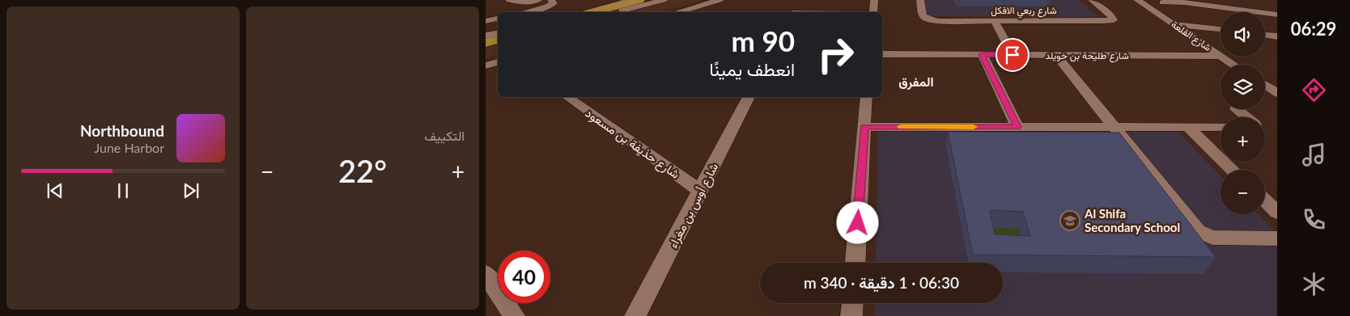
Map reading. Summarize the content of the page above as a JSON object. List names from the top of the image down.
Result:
{
  "streets": {
    "street": [
      "شارع ربعي الافكل",
      "شارع القلعة",
      "شارع طليحة بن خويلد",
      "شارع حذيفة بن مسعود",
      "شارع أوس بن مغراء"
    ]
  },
  "crossings": [
    ["شارع حذيفة بن مسعود", "شارع أوس بن مغراء"]
  ],
  "districts": ["المفرق"],
  "places": {
    "school or university": ["Al Shifa Secondary School"]
  },
  "page": {
    "tabs": "06:29",
    "tile": "التكييف",
    "map_buttons": ["+", "−"],
    "turn": ["90 m", "انعطف يمينًا"],
    "song": ["Northbound", "June Harbor"],
    "heat": ["−", "22°", "+"],
    "limit": "40",
    "trip": "06:30 · 1 دقيقة · 340 m"
  }
}
